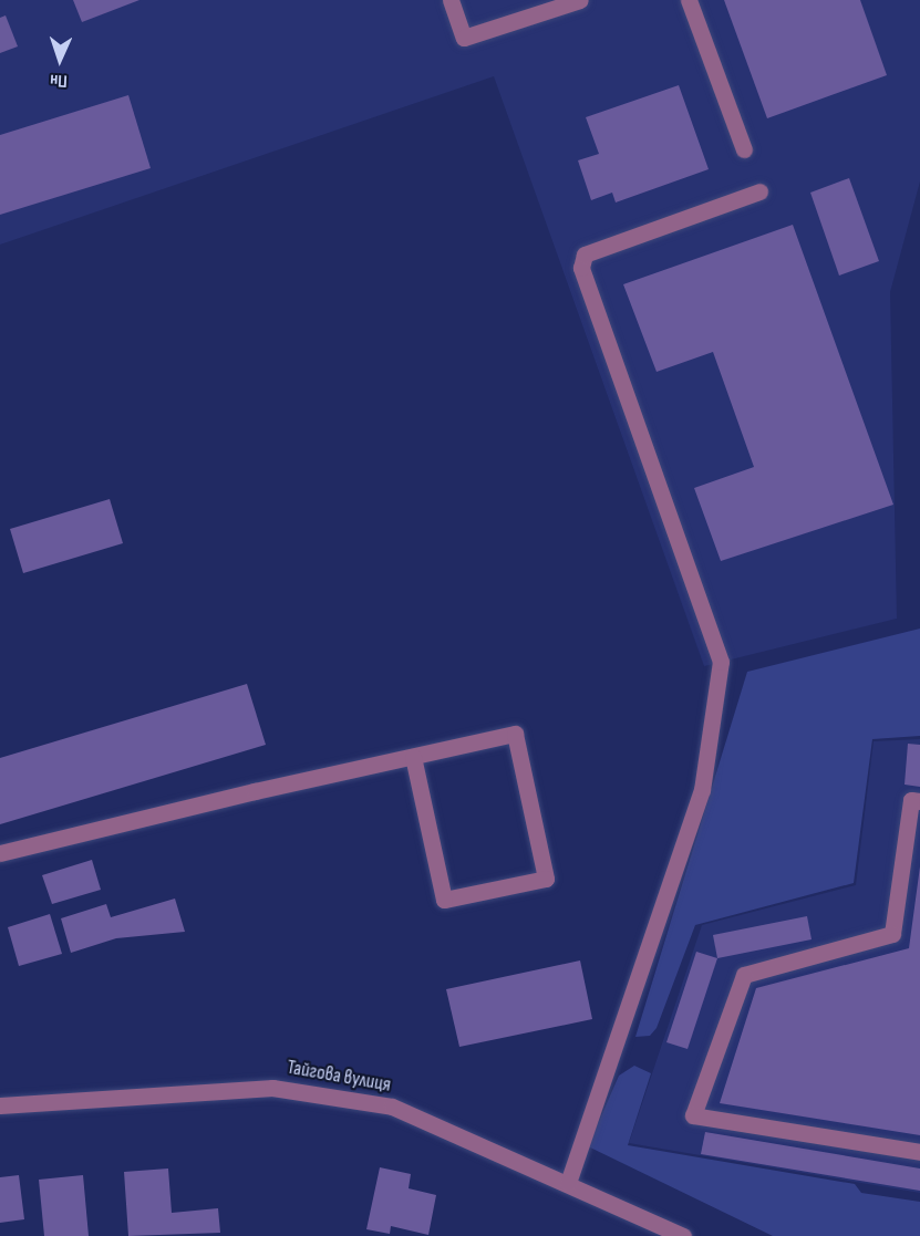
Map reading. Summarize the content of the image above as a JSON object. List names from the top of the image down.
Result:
{
  "streets": {
    "street": ["Тайгова вулиця"]
  },
  "north": "bottom"
}
